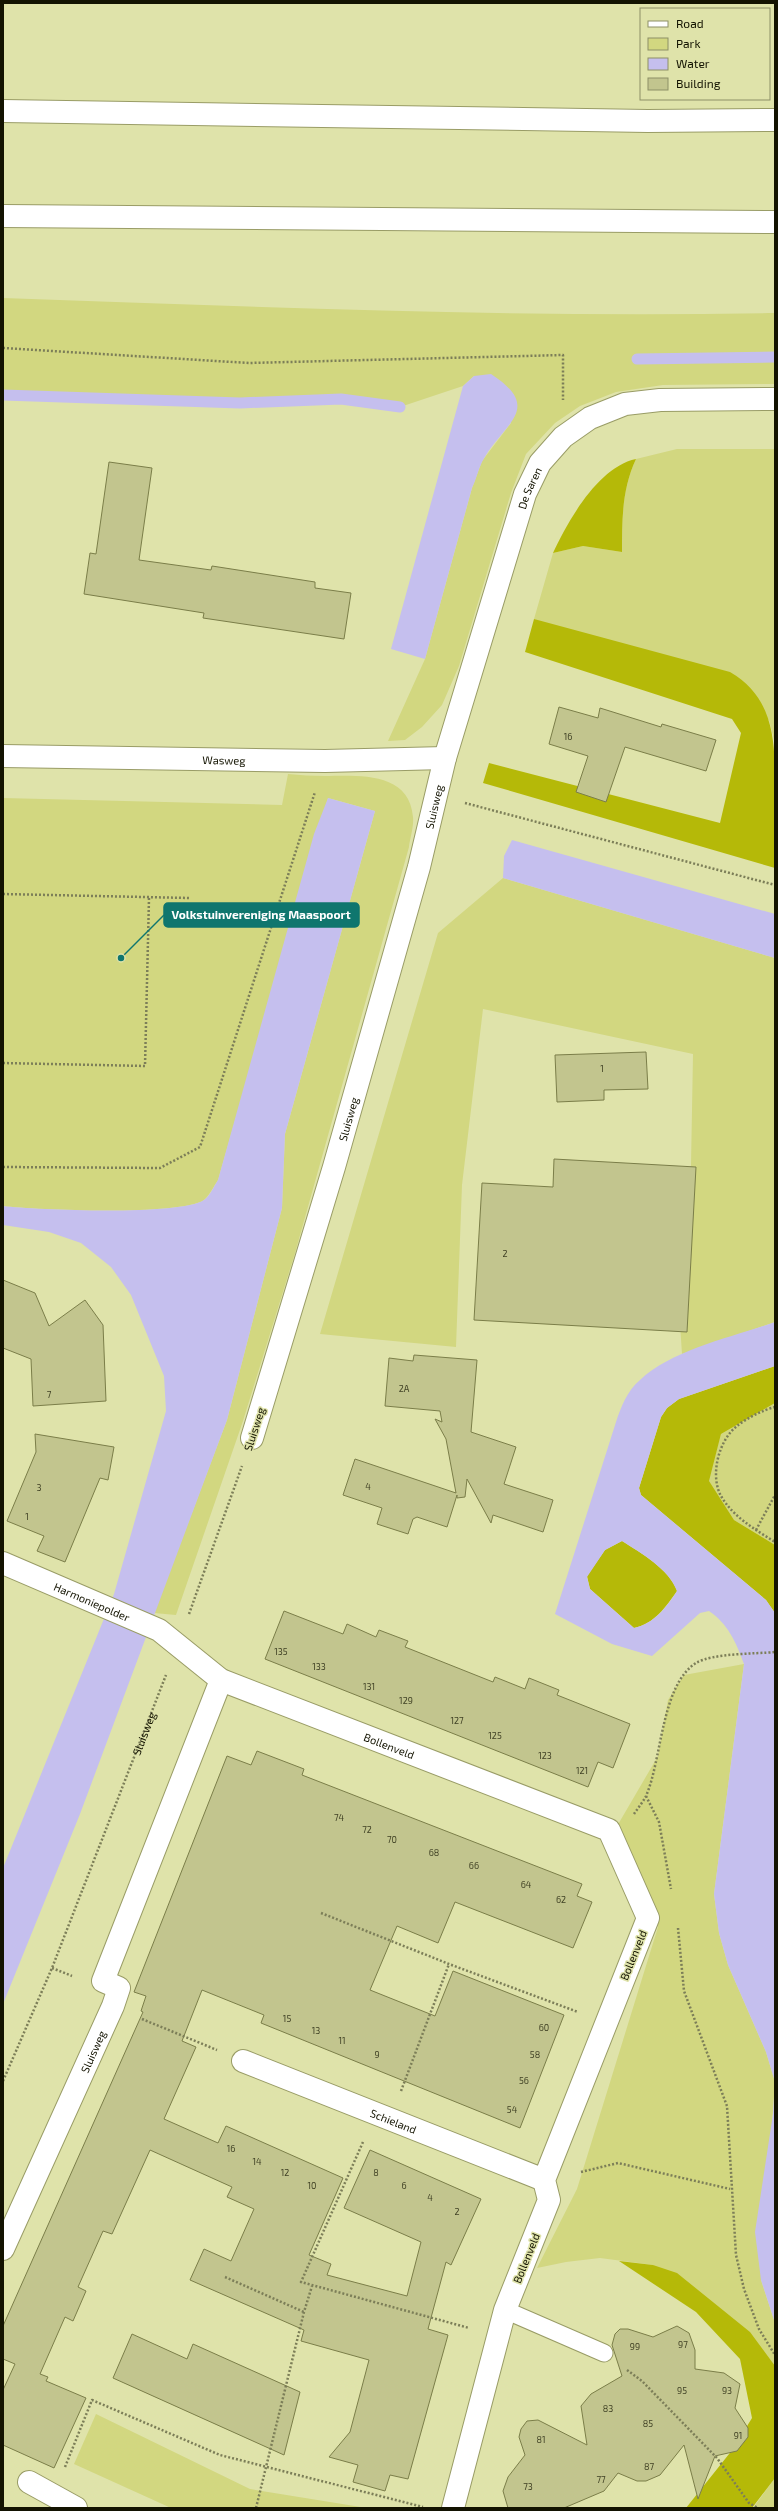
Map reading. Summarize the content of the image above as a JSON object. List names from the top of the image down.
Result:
{
  "streets": {
    "main road": [
      "De Saren",
      "Wasweg",
      "Sluisweg",
      "Harmoniepolder",
      "Bollenveld",
      "Schieland"
    ]
  },
  "crossings": [
    ["De Saren", "Wasweg"],
    ["De Saren", "Sluisweg"],
    ["Wasweg", "Sluisweg"],
    ["Sluisweg", "Harmoniepolder"],
    ["Sluisweg", "Bollenveld"],
    ["Harmoniepolder", "Bollenveld"],
    ["Bollenveld", "Schieland"]
  ],
  "places": ["Volkstuinvereniging Maaspoort"],
  "house_numbers": [
    "16",
    "1",
    "2",
    "2A",
    "7",
    "4",
    "3",
    "1",
    "135",
    "133",
    "131",
    "129",
    "127",
    "125",
    "123",
    "121",
    "74",
    "72",
    "70",
    "68",
    "66",
    "64",
    "62",
    "15",
    "60",
    "13",
    "11",
    "9",
    "58",
    "56",
    "54",
    "16",
    "14",
    "12",
    "8",
    "10",
    "6",
    "4",
    "2",
    "97",
    "99",
    "95",
    "93",
    "83",
    "85",
    "91",
    "81",
    "87",
    "77",
    "73"
  ],
  "legend": [
    "Road",
    "Park",
    "Water",
    "Building"
  ]
}
